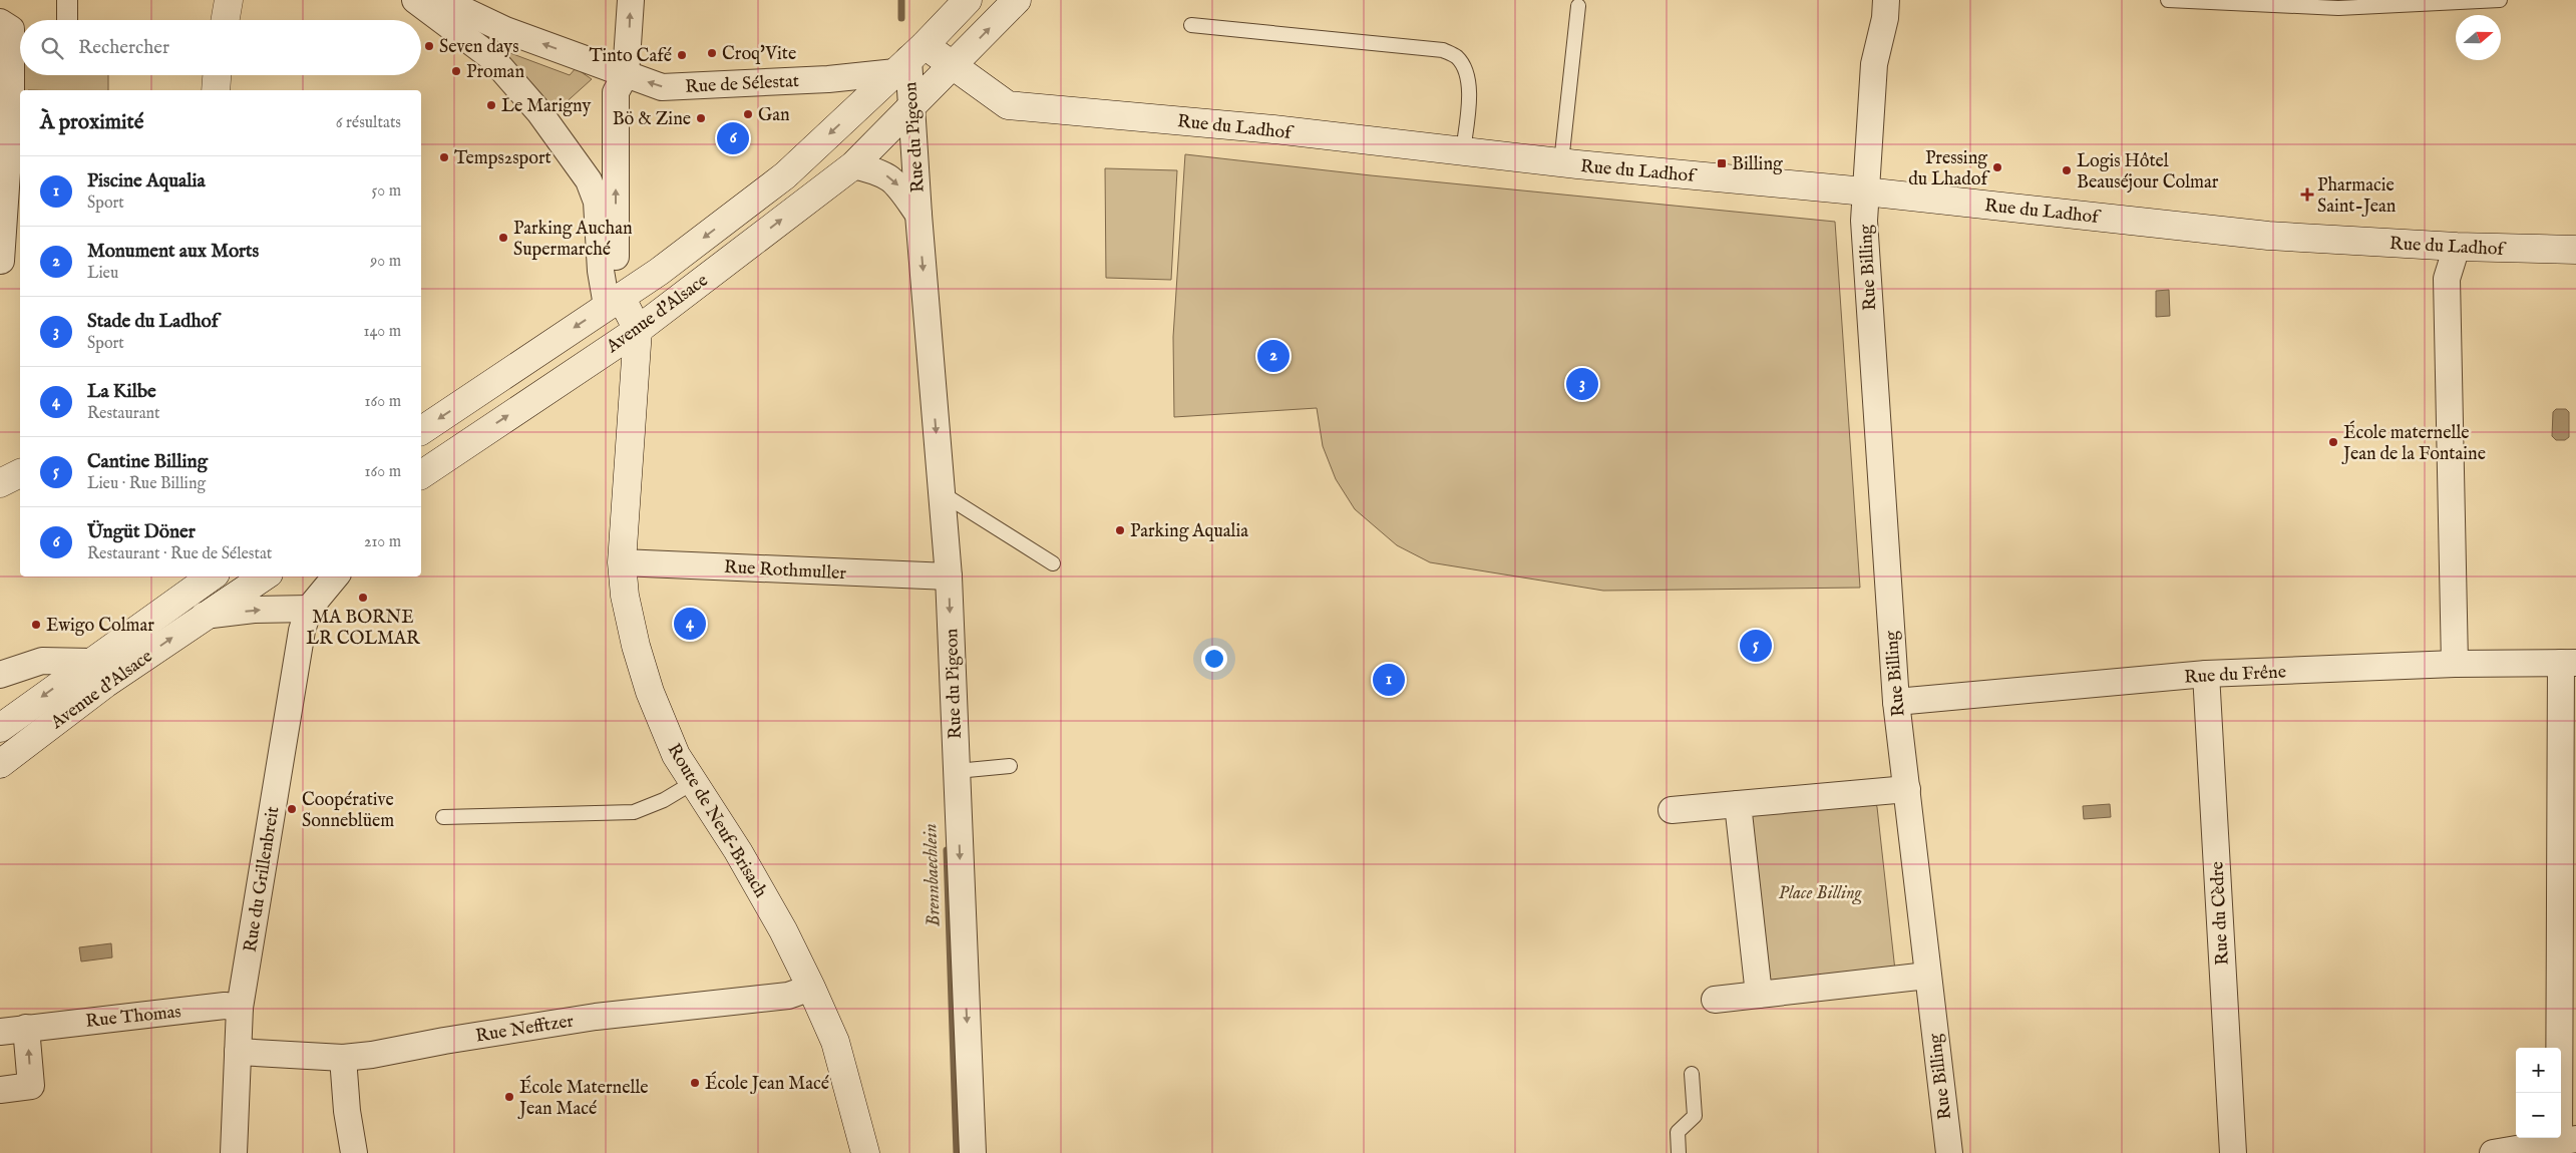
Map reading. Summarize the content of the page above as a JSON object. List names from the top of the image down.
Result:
{
  "streets": {
    "main road": ["Rue du Ladhof", "Avenue d'Alsace", "Route de Neuf-Brisach"],
    "street": [
      "Rue de Sélestat",
      "Rue du Pigeon",
      "Rue Billing",
      "Rue Rothmuller",
      "Rue du Frêne",
      "Rue du Grillenbreit",
      "Rue du Cèdre",
      "Rue Thomas",
      "Rue Nefftzer"
    ]
  },
  "crossings": [
    ["Rue de Sélestat", "Avenue d'Alsace"],
    ["Rue du Ladhof", "Rue Billing"],
    ["Rue du Ladhof", "Avenue d'Alsace"],
    ["Rue du Pigeon", "Avenue d'Alsace"],
    ["Rue du Pigeon", "Rue Rothmuller"],
    ["Rue Billing", "Rue du Frêne"],
    ["Avenue d'Alsace", "Route de Neuf-Brisach"],
    ["Avenue d'Alsace", "Rue du Grillenbreit"],
    ["Rue Rothmuller", "Route de Neuf-Brisach"],
    ["Rue du Frêne", "Rue du Cèdre"],
    ["Route de Neuf-Brisach", "Rue Nefftzer"],
    ["Rue du Grillenbreit", "Rue Thomas"],
    ["Rue du Grillenbreit", "Rue Nefftzer"]
  ],
  "one_way": ["Rue de Sélestat", "Rue du Pigeon"],
  "water": ["Brennbaechlein"],
  "parks": ["Place Billing"],
  "places": {
    "other": [
      "Seven days",
      "Croq'Vite",
      "Tinto Café",
      "Proman",
      "Le Marigny",
      "Gan",
      "Bö & Zine",
      "Temps2sport",
      "Pressing du Lhadof",
      "Logis Hôtel Beauséjour Colmar",
      "Parking Auchan Supermarché",
      "École maternelle Jean de la Fontaine",
      "Parking Aqualia",
      "MA BORNE LR COLMAR",
      "Ewigo Colmar",
      "Coopérative Sonneblüem",
      "École Jean Macé",
      "École Maternelle Jean Macé"
    ],
    "transit": ["Billing"],
    "health": ["Pharmacie Saint-Jean"]
  },
  "north": "right",
  "page": {
    "search": "Rechercher",
    "heading": ["À proximité", "6 résultats"],
    "pins": [
      "6",
      "2",
      "3",
      "4",
      "5",
      "1"
    ],
    "list": [
      {
        "mark": "1",
        "name": "Piscine Aqualia",
        "note": "Sport",
        "value": "50 m"
      },
      {
        "mark": "2",
        "name": "Monument aux Morts",
        "note": "Lieu",
        "value": "90 m"
      },
      {
        "mark": "3",
        "name": "Stade du Ladhof",
        "note": "Sport",
        "value": "140 m"
      },
      {
        "mark": "4",
        "name": "La Kilbe",
        "note": "Restaurant",
        "value": "160 m"
      },
      {
        "mark": "5",
        "name": "Cantine Billing",
        "note": "Lieu · Rue Billing",
        "value": "160 m"
      },
      {
        "mark": "6",
        "name": "Üngüt Döner",
        "note": "Restaurant · Rue de Sélestat",
        "value": "210 m"
      }
    ],
    "map_buttons": ["+", "−"]
  }
}
